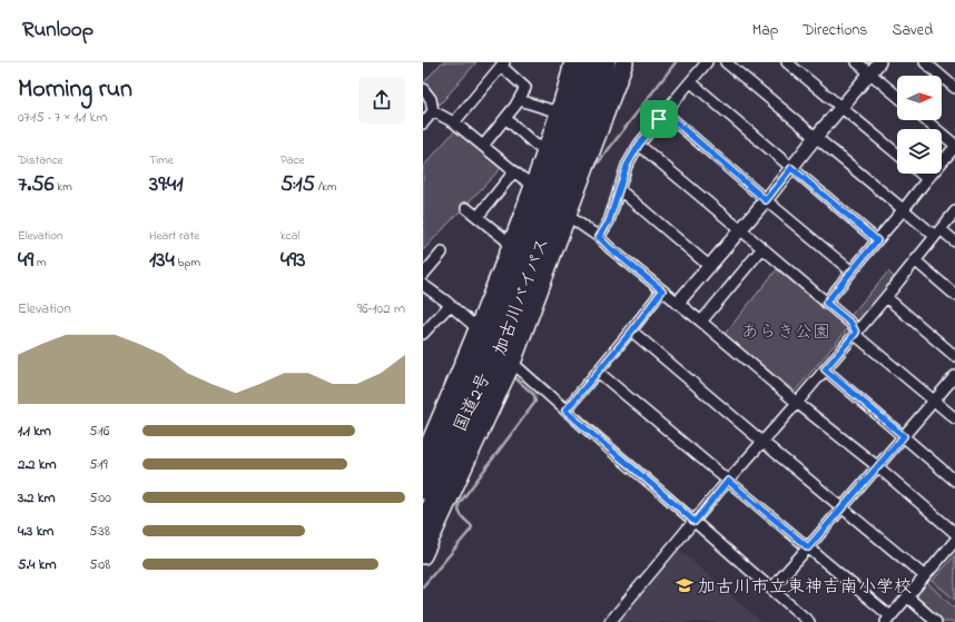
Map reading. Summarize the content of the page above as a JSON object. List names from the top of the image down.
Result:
{
  "streets": {
    "highway": ["加古川バイパス", "国道2号"]
  },
  "crossings": [
    ["加古川バイパス", "国道2号"]
  ],
  "parks": ["あらき公園"],
  "places": {
    "school or university": ["加古川市立東神吉南小学校"]
  },
  "north": "right",
  "page": {
    "header": "Runloop",
    "nav": ["Map", "Directions", "Saved"],
    "heading": ["Morning run", "07:15 · 7 × 1.1 km"],
    "stats": [
      ["Distance", "7.56 km"],
      ["Time", "39:41"],
      ["Pace", "5:15 /km"],
      ["Elevation", "49 m"],
      ["Heart rate", "134 bpm"],
      ["kcal", "493"]
    ],
    "chart": ["Elevation", "96–102 m"],
    "list": [
      {
        "name": "1.1 km",
        "note": "5:16"
      },
      {
        "name": "2.2 km",
        "note": "5:19"
      },
      {
        "name": "3.2 km",
        "note": "5:00"
      },
      {
        "name": "4.3 km",
        "note": "5:38"
      },
      {
        "name": "5.4 km",
        "note": "5:08"
      }
    ]
  }
}
